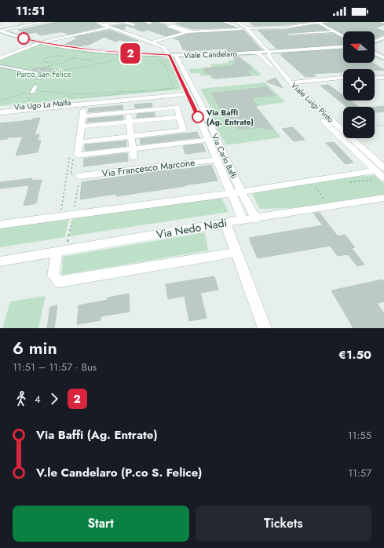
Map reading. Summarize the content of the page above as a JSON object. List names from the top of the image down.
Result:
{
  "streets": {
    "main road": ["Viale Candelaro"],
    "street": [
      "Viale Luigi Pinto",
      "Via Ugo La Malfa",
      "Via Carlo Baffi",
      "Via Francesco Marcone",
      "Via Nedo Nadi"
    ]
  },
  "crossings": [
    ["Viale Candelaro", "Viale Luigi Pinto"],
    ["Viale Candelaro", "Via Carlo Baffi"],
    ["Via Ugo La Malfa", "Via Carlo Baffi"],
    ["Via Carlo Baffi", "Via Francesco Marcone"],
    ["Via Carlo Baffi", "Via Nedo Nadi"]
  ],
  "parks": ["Parco San Felice"],
  "places": ["Via Baffi (Ag. Entrate)"],
  "lines": ["bus line 2"],
  "north": "left",
  "page": {
    "status": "11:51",
    "on_map": "2",
    "heading": ["6 min", "11:51 – 11:57 · Bus", "€1.50"],
    "legs": ["4", "2"],
    "list": [
      {
        "name": "Via Baffi (Ag. Entrate)",
        "value": "11:55"
      },
      {
        "name": "V.le Candelaro (P.co S. Felice)",
        "value": "11:57"
      }
    ],
    "buttons": ["Start", "Tickets"]
  }
}
